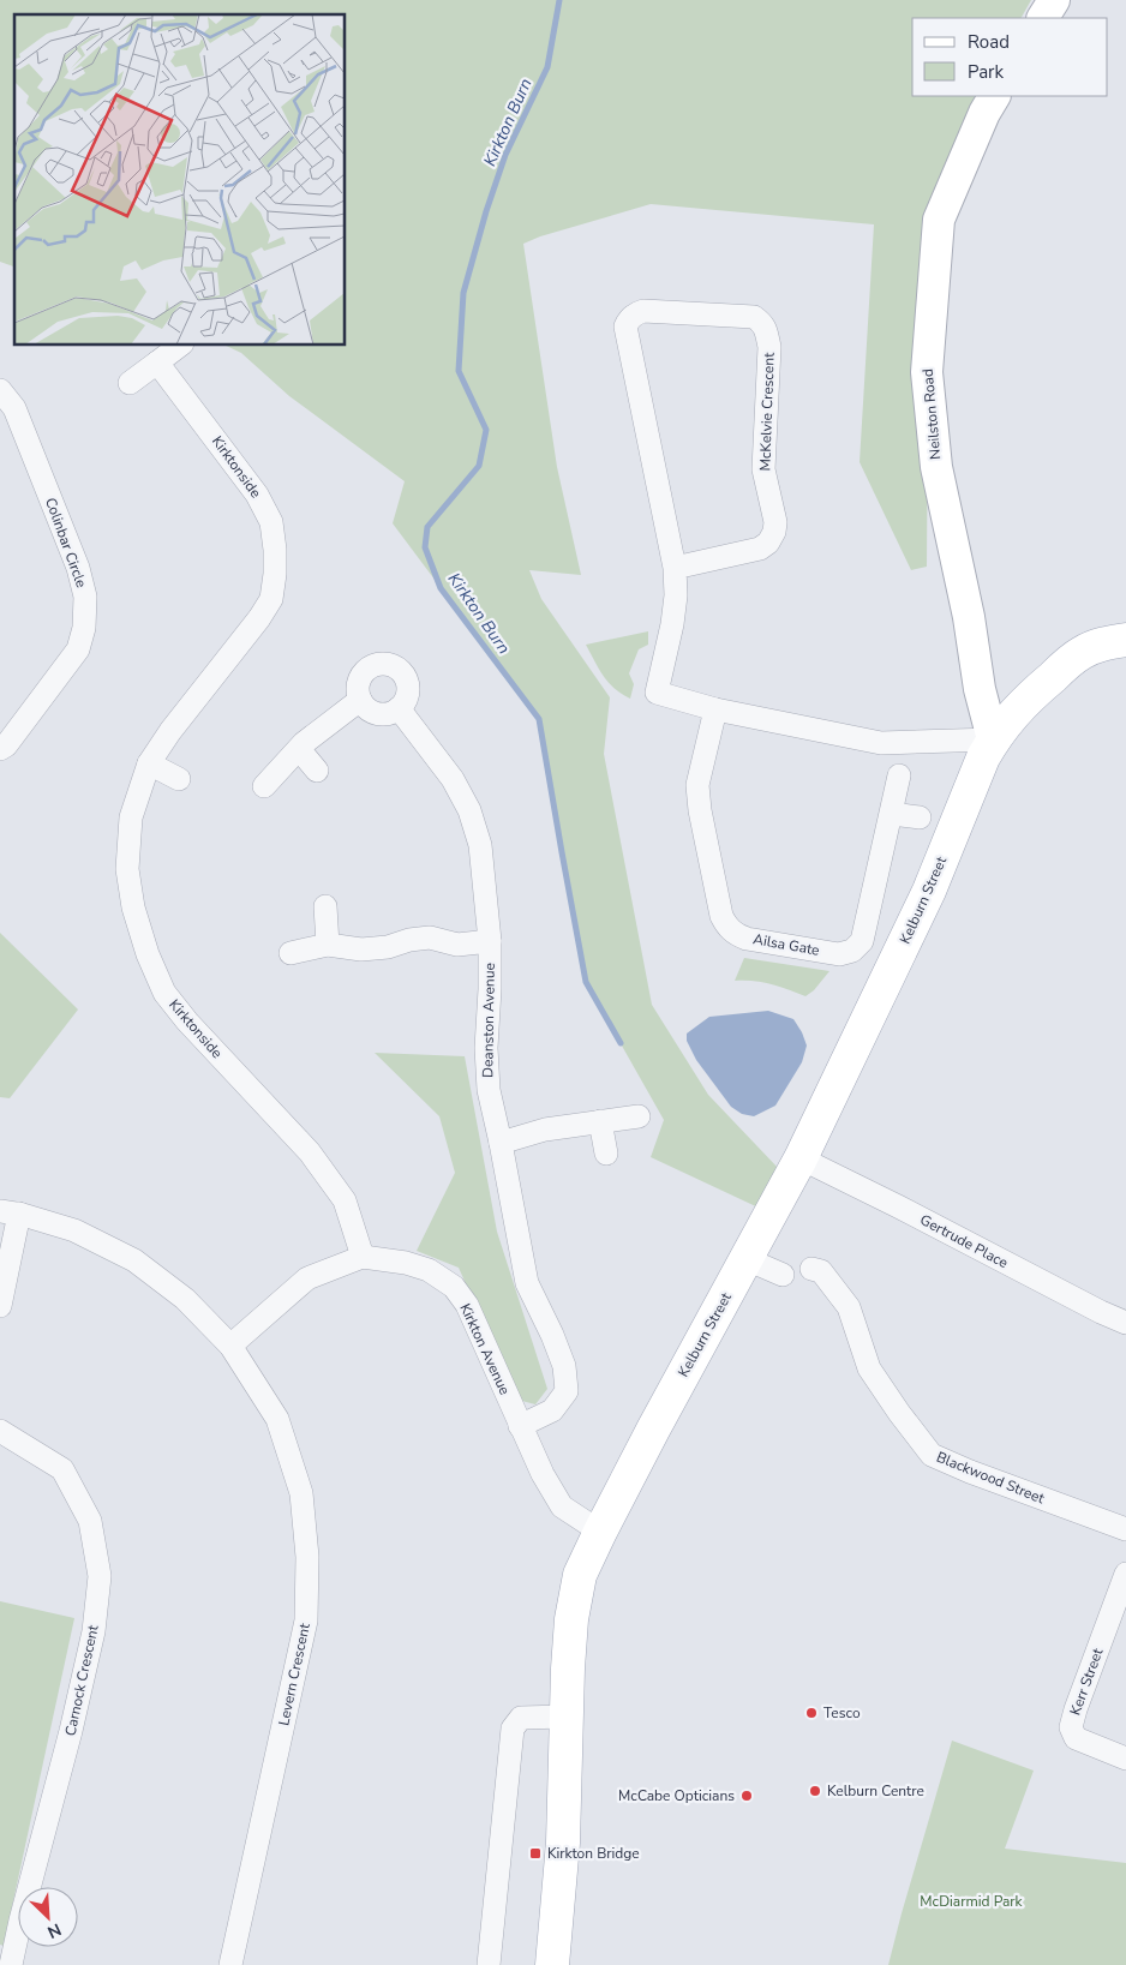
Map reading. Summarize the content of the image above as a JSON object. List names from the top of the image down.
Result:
{
  "streets": {
    "main road": ["Kelburn Street"],
    "street": [
      "McKelvie Crescent",
      "Neilston Road",
      "Kirktonside",
      "Colinbar Circle",
      "Ailsa Gate",
      "Deanston Avenue",
      "Gertrude Place",
      "Kirkton Avenue",
      "Blackwood Street",
      "Levern Crescent",
      "Carnock Crescent",
      "Kerr Street"
    ]
  },
  "crossings": [
    ["McKelvie Crescent", "Neilston Road"],
    ["McKelvie Crescent", "Kelburn Street"],
    ["McKelvie Crescent", "Ailsa Gate"],
    ["Neilston Road", "Kelburn Street"],
    ["Kirktonside", "Kirkton Avenue"],
    ["Kelburn Street", "Gertrude Place"],
    ["Kelburn Street", "Kirkton Avenue"],
    ["Deanston Avenue", "Kirkton Avenue"],
    ["Kirkton Avenue", "Levern Crescent"]
  ],
  "water": ["Kirkton Burn"],
  "parks": ["McDiarmid Park"],
  "places": {
    "other": ["Tesco", "Kelburn Centre", "McCabe Opticians"],
    "transit": ["Kirkton Bridge"]
  },
  "legend": ["Road", "Park"],
  "north": "bottom right"
}
